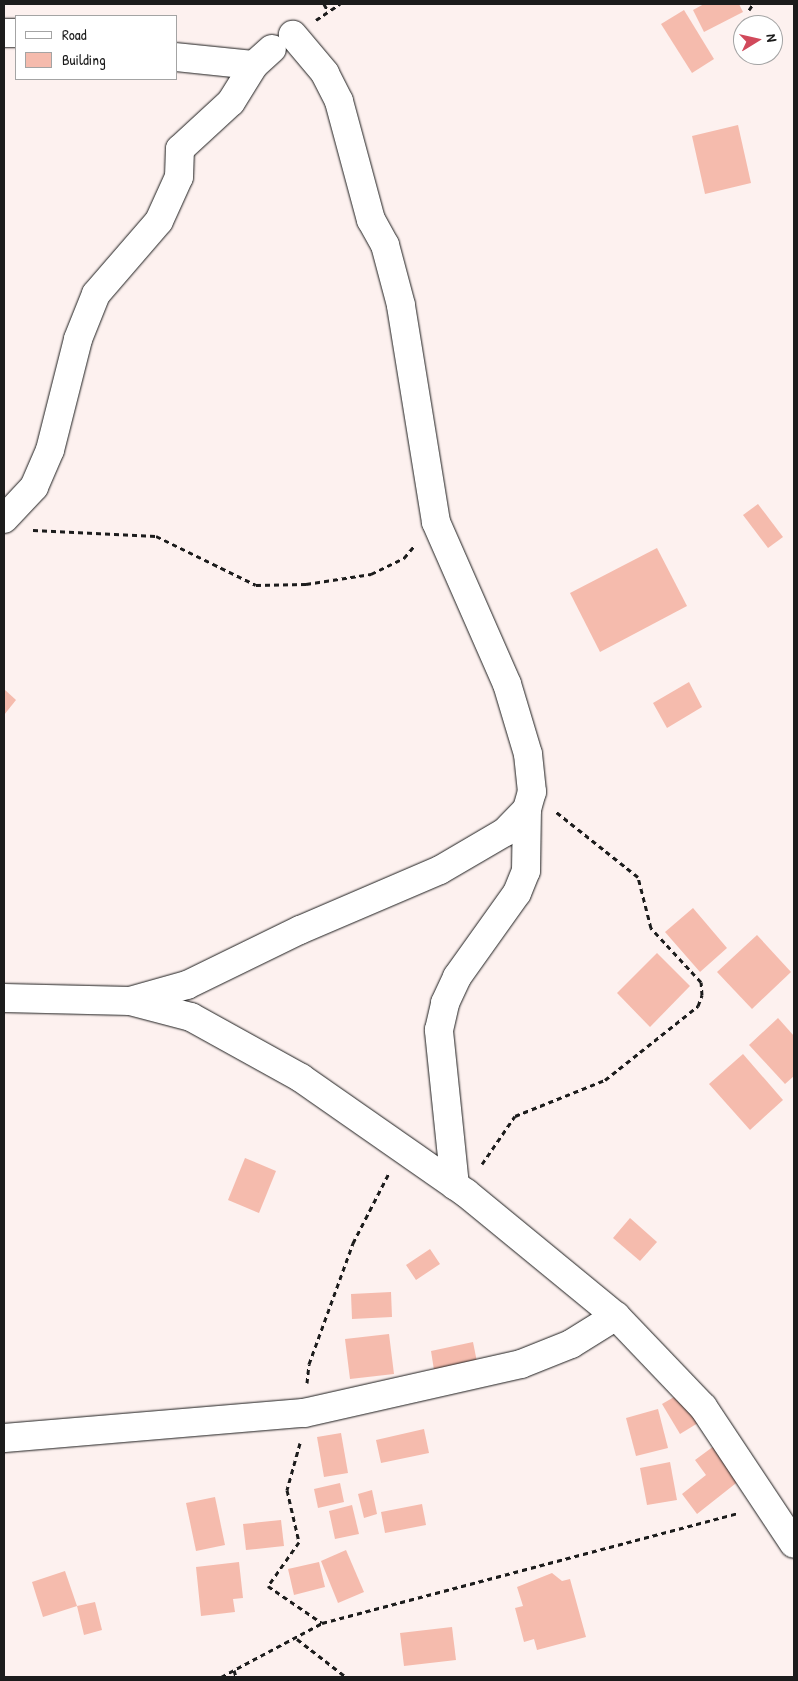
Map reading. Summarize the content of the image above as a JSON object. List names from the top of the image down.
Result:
{
  "legend": ["Road", "Building"],
  "north": "right"
}
